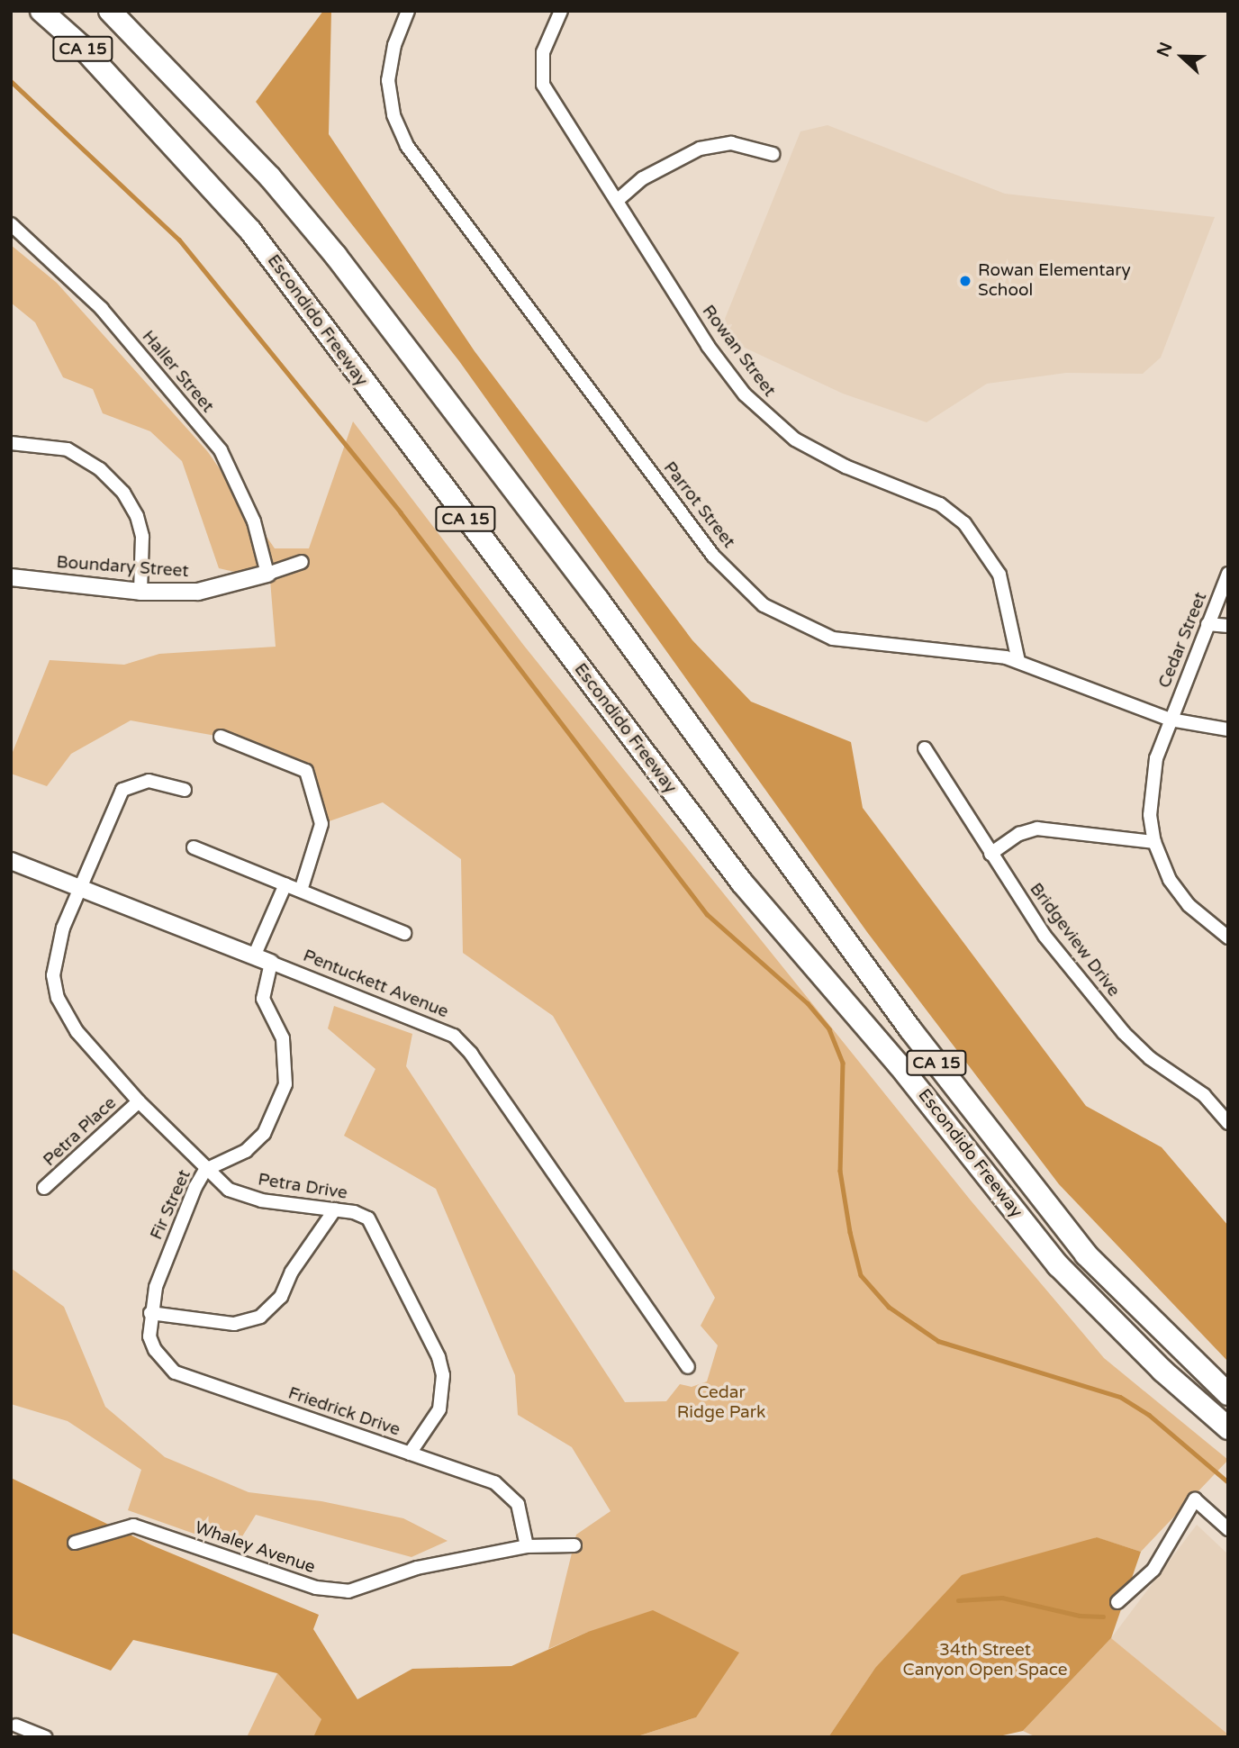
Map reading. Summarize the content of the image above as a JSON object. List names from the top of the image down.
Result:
{
  "streets": {
    "highway": ["CA 15", "Escondido Freeway"],
    "street": [
      "Rowan Street",
      "Haller Street",
      "Parrot Street",
      "Boundary Street",
      "Cedar Street",
      "Bridgeview Drive",
      "Pentuckett Avenue",
      "Petra Place",
      "Petra Drive",
      "Fir Street",
      "Friedrick Drive",
      "Whaley Avenue"
    ]
  },
  "crossings": [
    ["Rowan Street", "Parrot Street"],
    ["Haller Street", "Boundary Street"],
    ["Parrot Street", "Cedar Street"],
    ["Pentuckett Avenue", "Petra Drive"],
    ["Pentuckett Avenue", "Fir Street"],
    ["Petra Place", "Petra Drive"],
    ["Petra Drive", "Fir Street"],
    ["Petra Drive", "Friedrick Drive"],
    ["Fir Street", "Friedrick Drive"],
    ["Friedrick Drive", "Whaley Avenue"]
  ],
  "parks": ["Cedar Ridge Park", "34th Street Canyon Open Space"],
  "places": ["Rowan Elementary School"],
  "north": "left"
}
